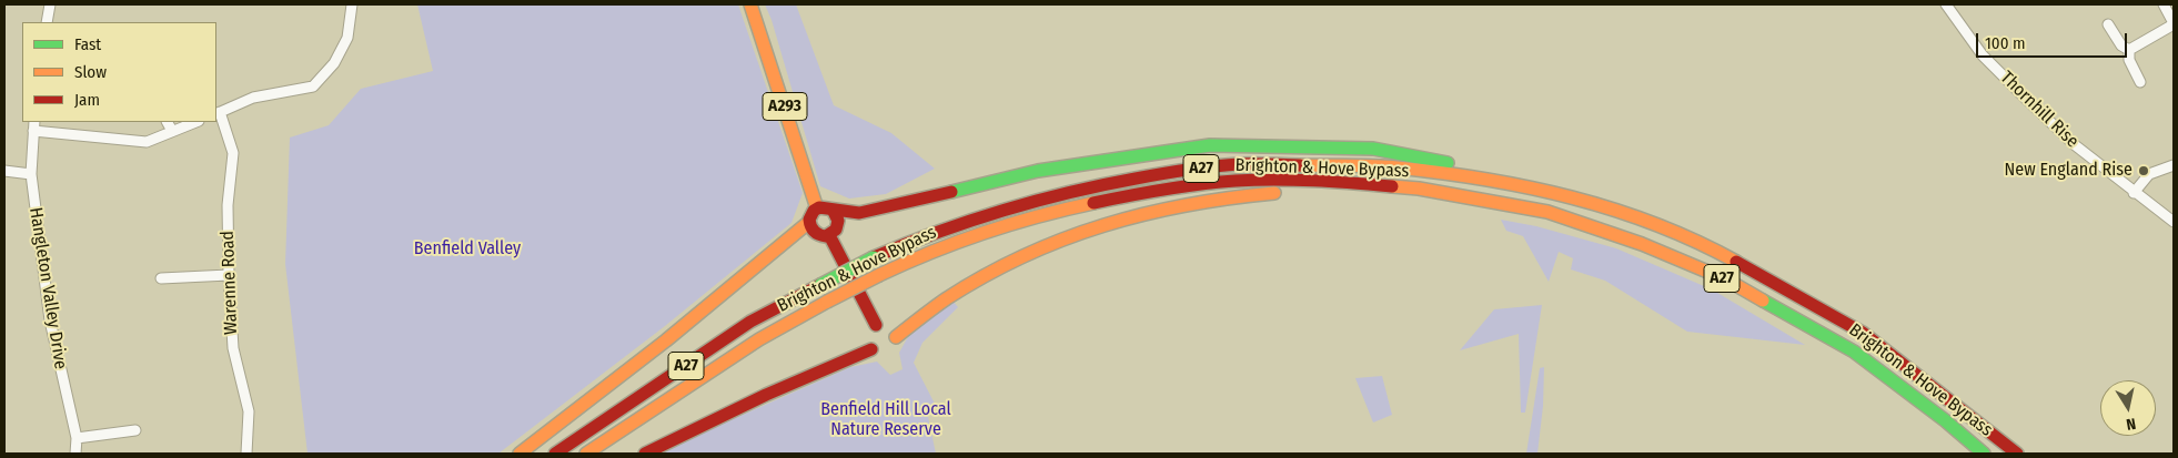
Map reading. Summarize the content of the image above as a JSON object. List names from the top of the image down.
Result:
{
  "streets": {
    "highway": ["A293", "A27", "Brighton & Hove Bypass"],
    "street": ["Thornhill Rise", "Warenne Road", "Hangleton Valley Drive"]
  },
  "crossings": [
    ["A293", "A27"],
    ["A27", "Brighton & Hove Bypass"]
  ],
  "parks": ["Benfield Valley", "Benfield Hill Local Nature Reserve"],
  "places": ["New England Rise"],
  "legend": ["Fast", "Slow", "Jam"],
  "scale_bar": "100 m",
  "north": "bottom"
}
